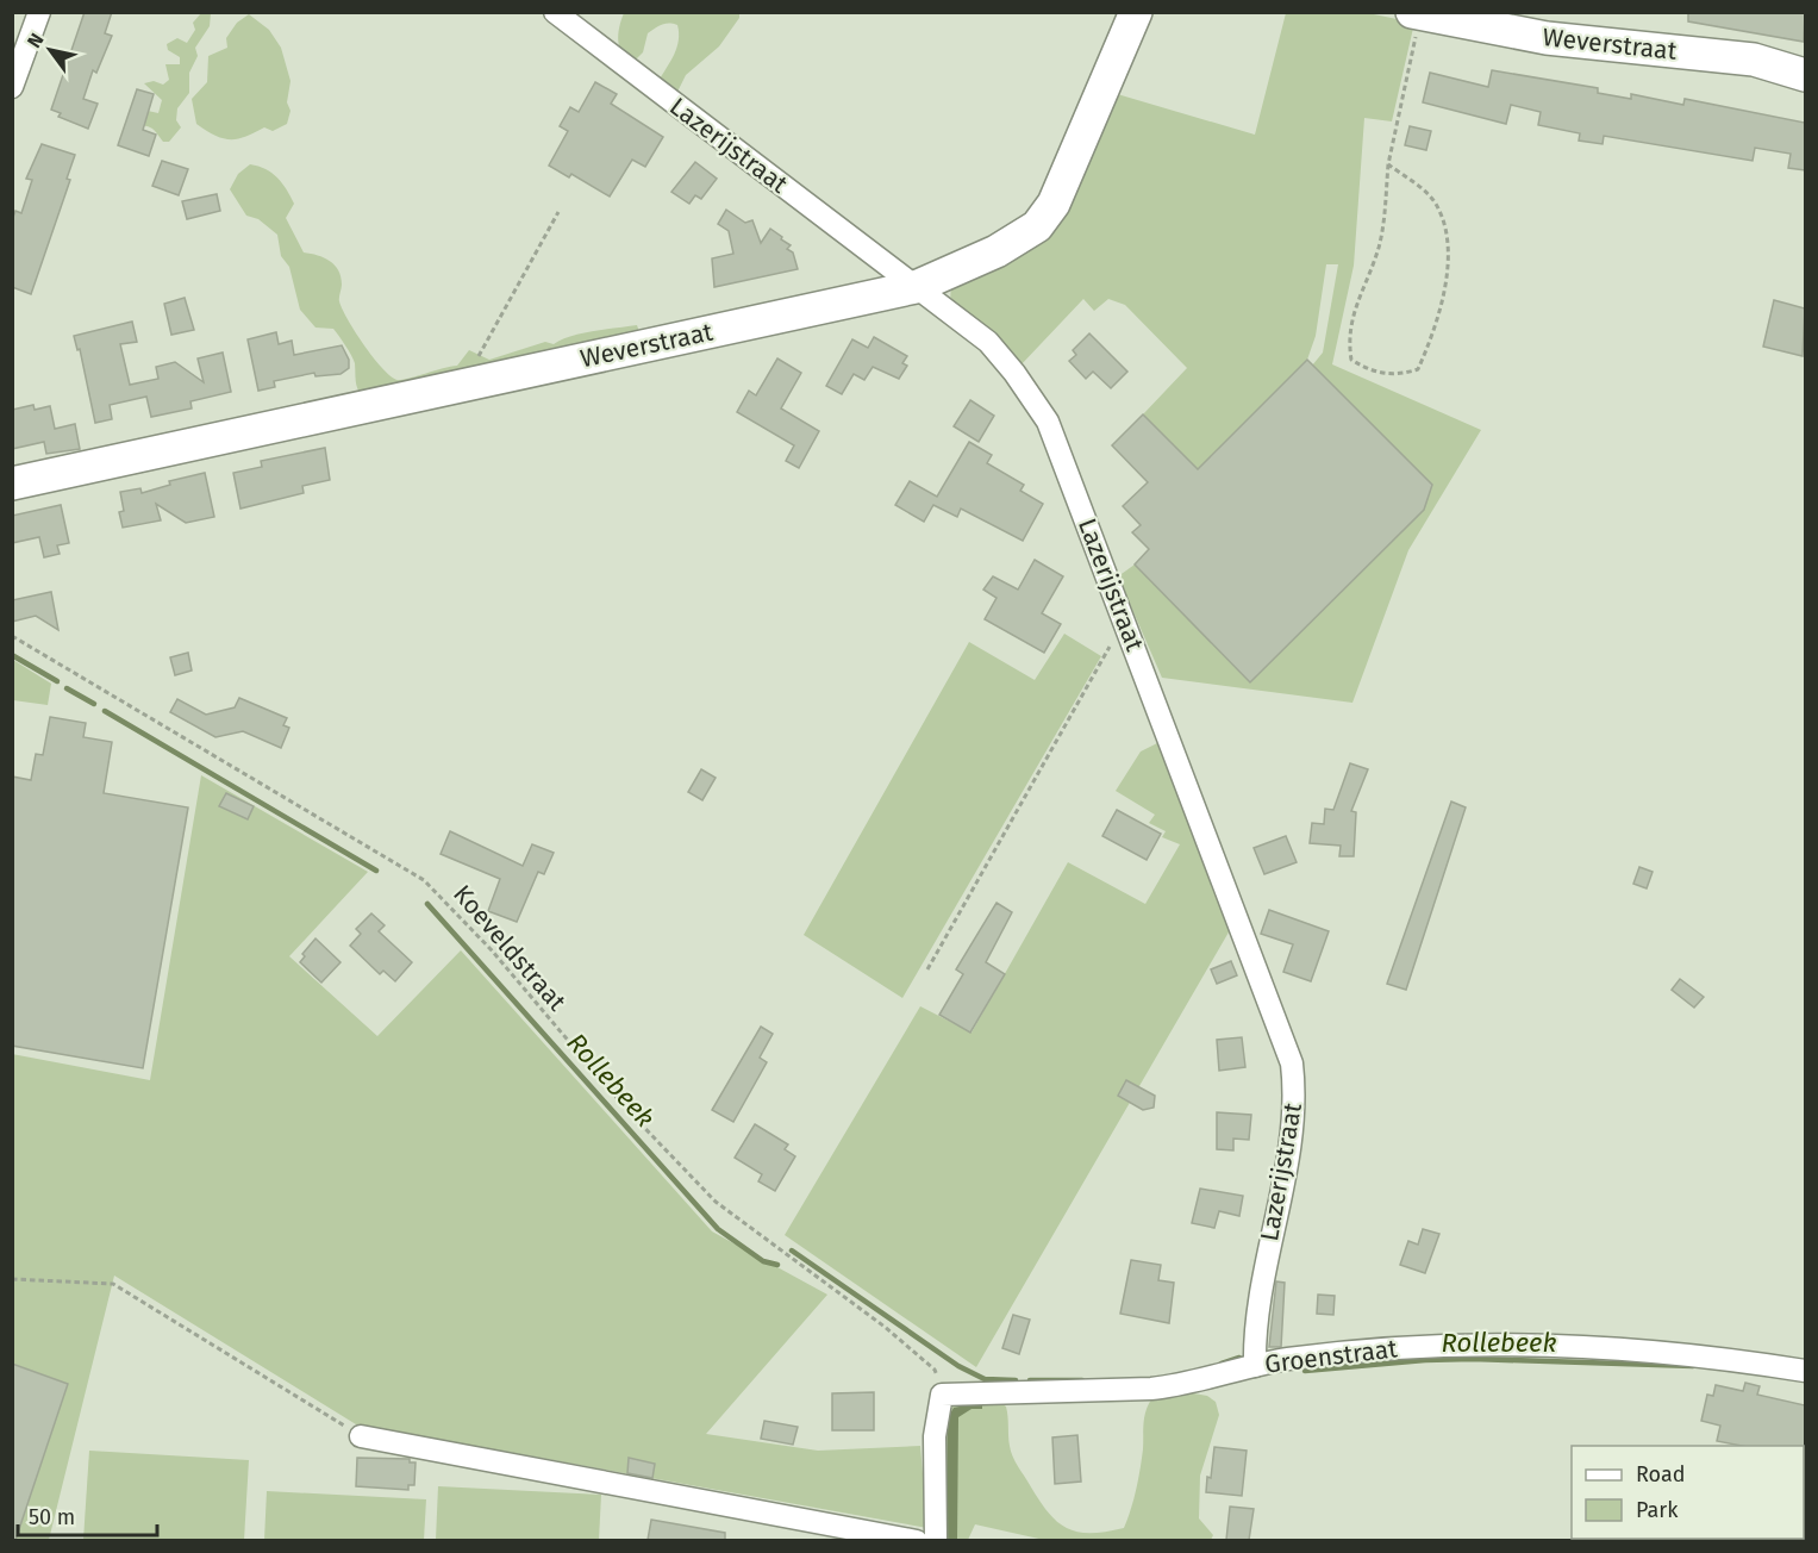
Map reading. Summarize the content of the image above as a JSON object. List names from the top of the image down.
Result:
{
  "streets": {
    "street": ["Weverstraat", "Lazerijstraat", "Groenstraat"],
    "path": ["Koeveldstraat"]
  },
  "crossings": [
    ["Weverstraat", "Lazerijstraat"],
    ["Lazerijstraat", "Groenstraat"],
    ["Koeveldstraat", "Groenstraat"]
  ],
  "water": ["Rollebeek"],
  "legend": ["Road", "Park"],
  "scale_bar": "50 m",
  "north": "top left"
}
